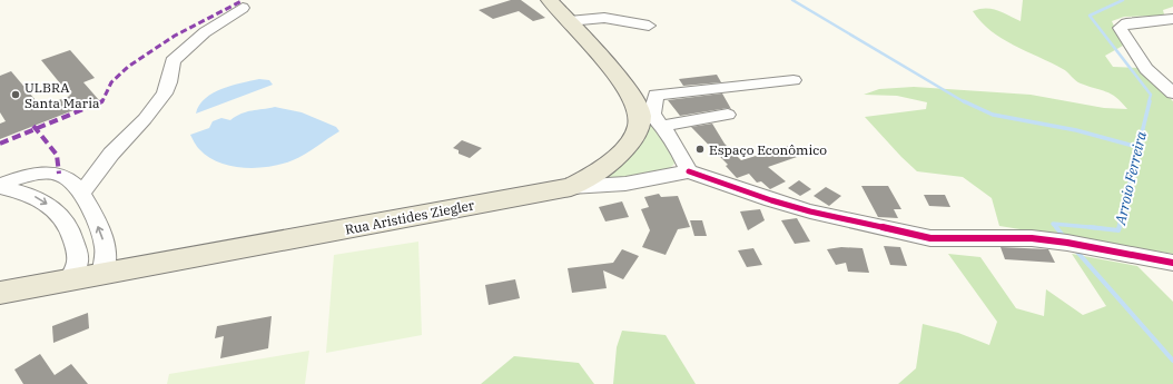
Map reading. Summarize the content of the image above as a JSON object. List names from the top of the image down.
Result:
{
  "streets": {
    "main road": ["Rua Aristides Ziegler"]
  },
  "water": ["Arroio Ferreira"],
  "places": ["ULBRA Santa Maria", "Espaço Econômico"]
}
